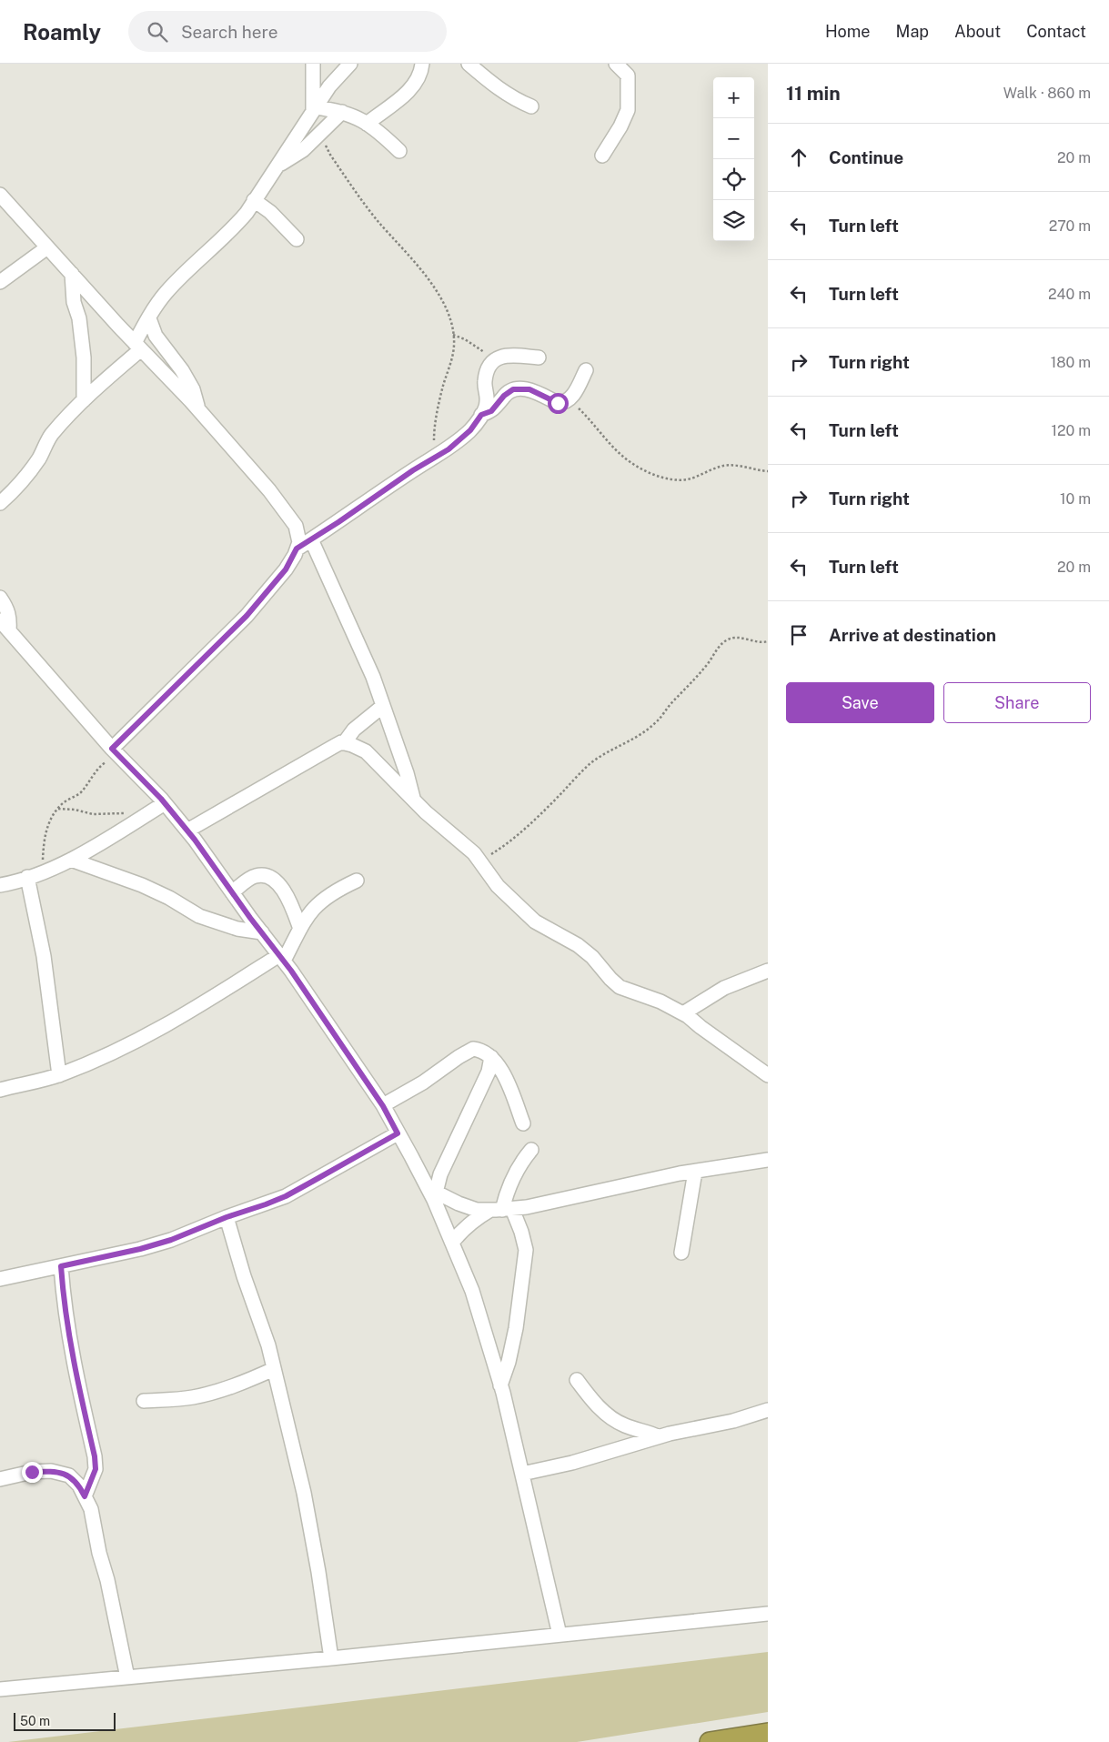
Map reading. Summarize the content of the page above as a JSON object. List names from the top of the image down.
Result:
{
  "scale_bar": "50 m",
  "page": {
    "header": "Roamly",
    "search": "Search here",
    "nav": [
      "Home",
      "Map",
      "About",
      "Contact"
    ],
    "heading": ["11 min", "Walk · 860 m"],
    "map_buttons": ["+", "−"],
    "list": [
      ["Continue", "20 m"],
      ["Turn left", "270 m"],
      ["Turn left", "240 m"],
      ["Turn right", "180 m"],
      ["Turn left", "120 m"],
      ["Turn right", "10 m"],
      ["Turn left", "20 m"],
      "Arrive at destination"
    ],
    "buttons": ["Save", "Share"],
    "scale": "50 m"
  }
}
